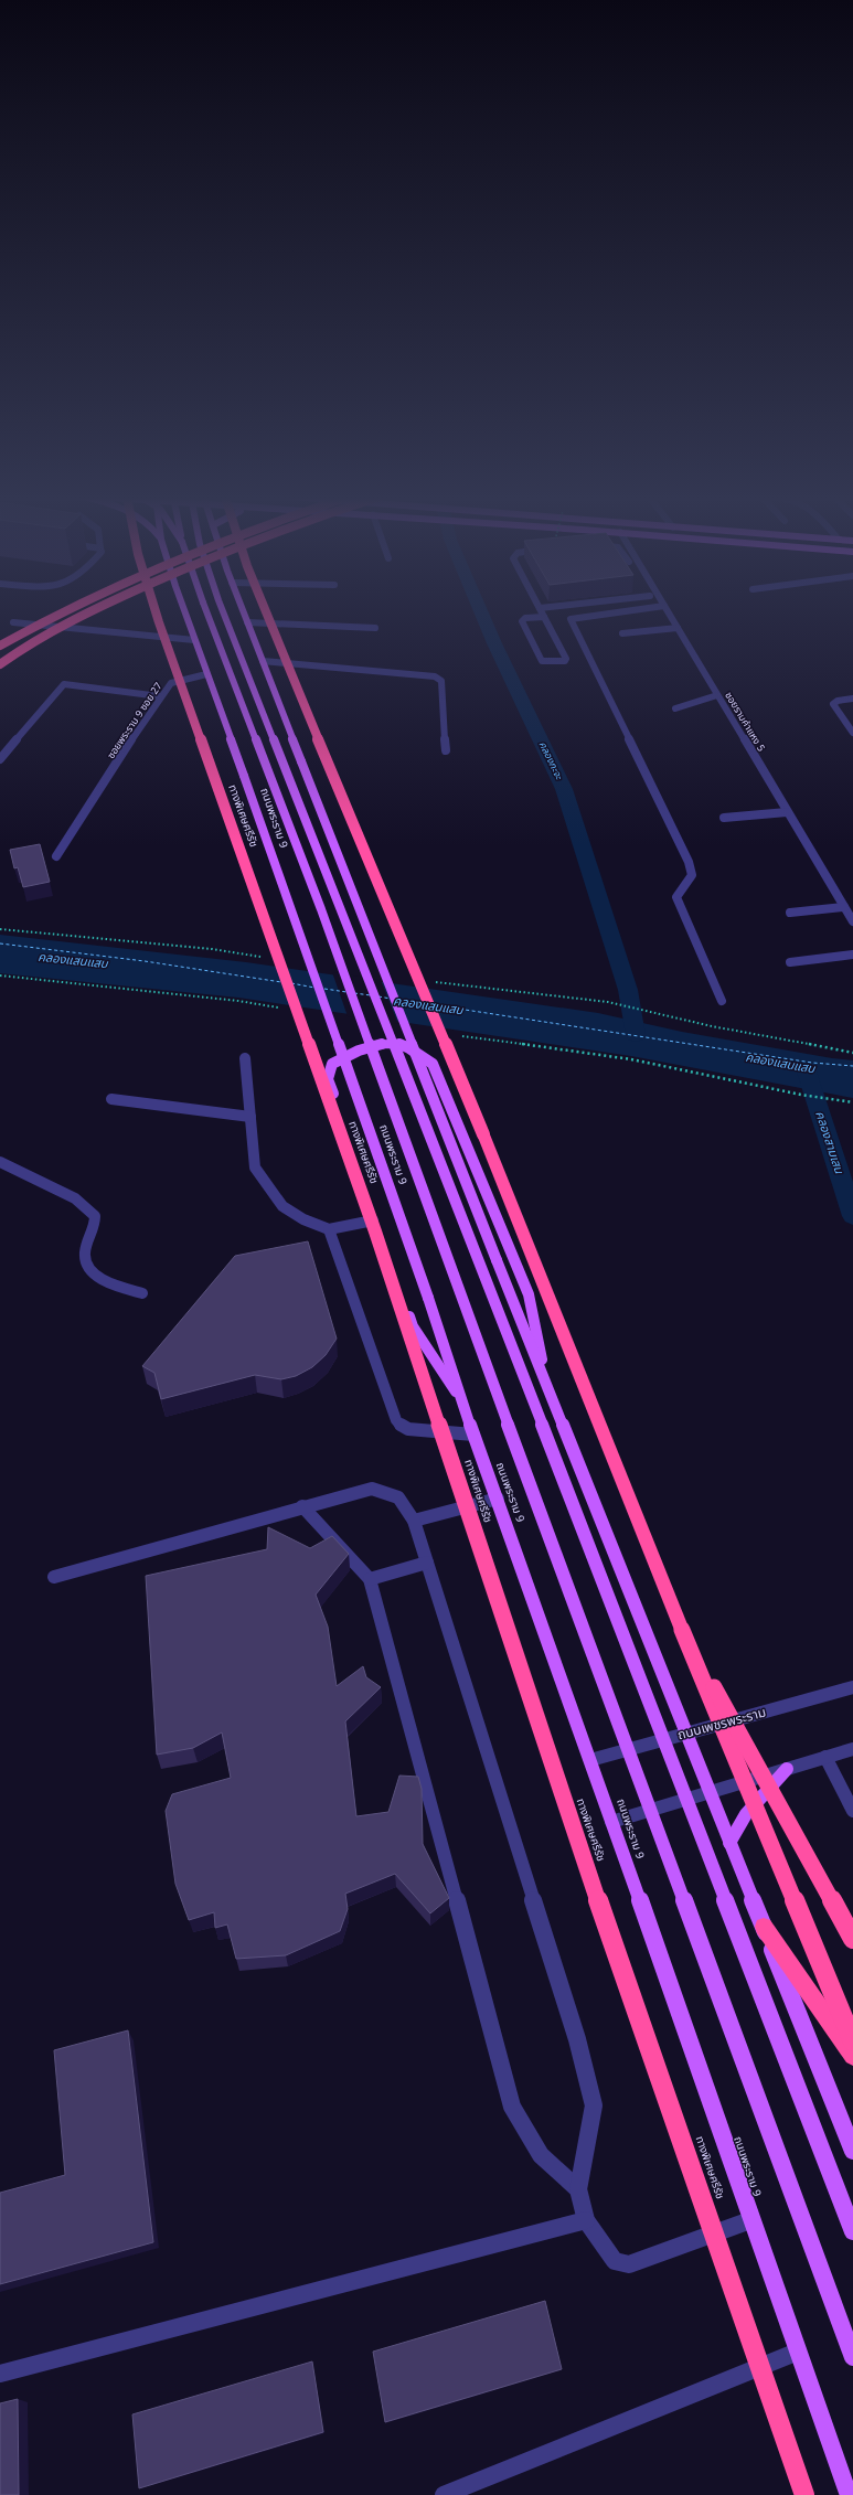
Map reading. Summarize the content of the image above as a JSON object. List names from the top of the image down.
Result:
{
  "streets": {
    "highway": ["ทางพิเศษศรีรัช"],
    "main road": ["ถนนพระราม 9"],
    "street": ["ซอยพระราม 9 ซอย 27", "ซอยรามคำแหง 5", "ถนนเพชรพระราม"]
  },
  "crossings": [
    ["ซอยพระราม 9 ซอย 27", "ถนนพระราม 9"],
    ["ถนนพระราม 9", "ถนนเพชรพระราม"]
  ],
  "water": ["คลองกะจะ", "คลองแสนแสบ", "คลองสามเสน"]
}
